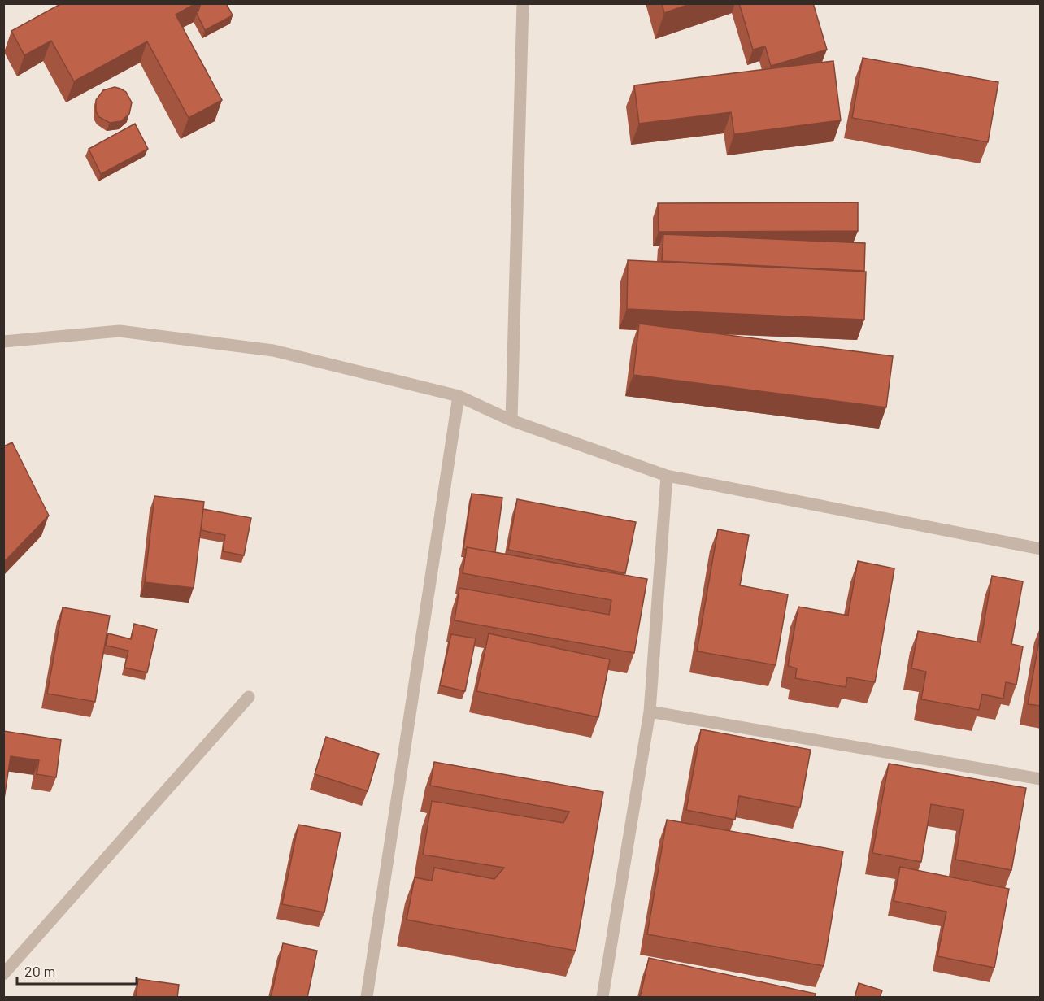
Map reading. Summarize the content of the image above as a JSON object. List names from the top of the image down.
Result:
{
  "scale_bar": "20 m"
}
